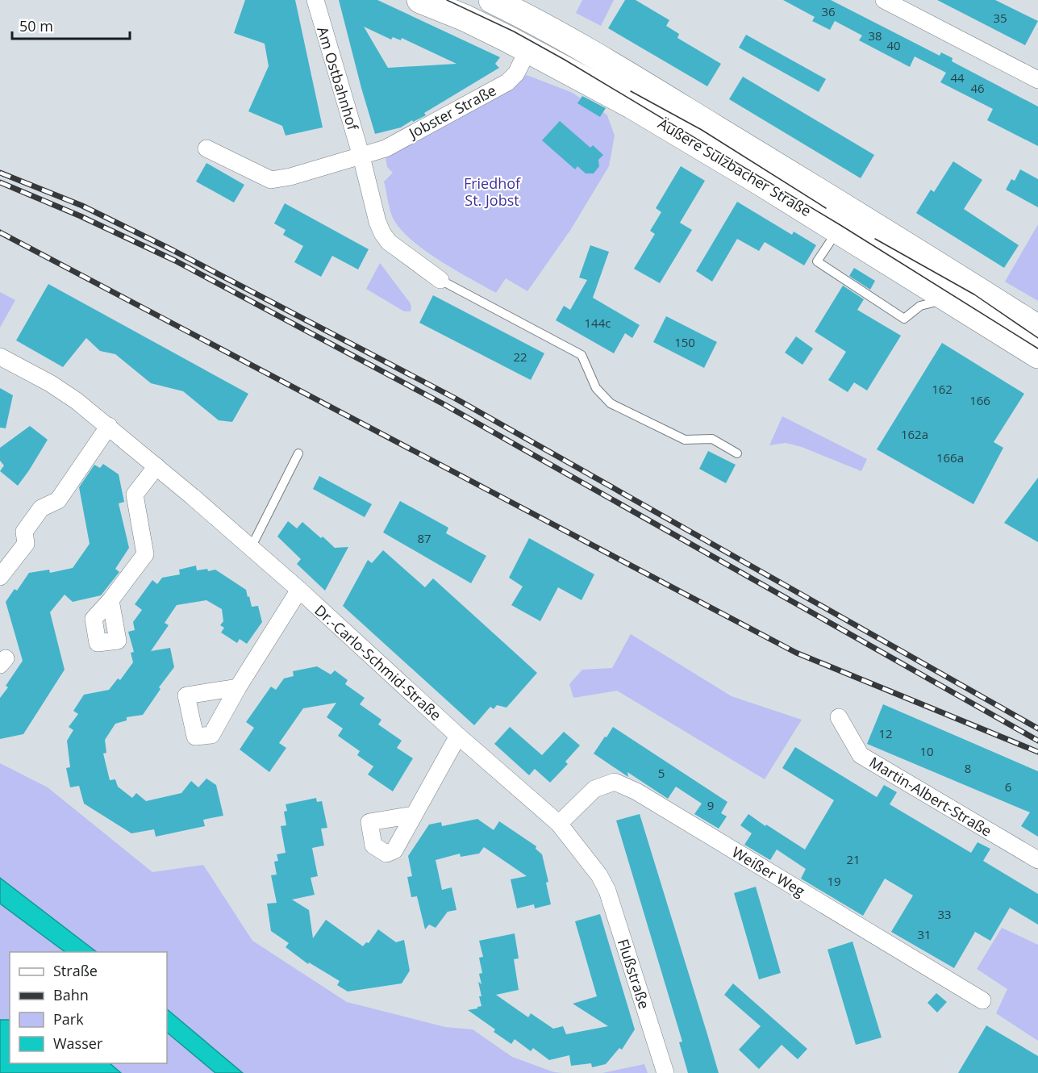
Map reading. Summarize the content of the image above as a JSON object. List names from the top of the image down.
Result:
{
  "streets": {
    "main road": ["Äußere Sulzbacher Straße"],
    "street": [
      "Am Ostbahnhof",
      "Jobster Straße",
      "Dr.-Carlo-Schmid-Straße",
      "Martin-Albert-Straße",
      "Weißer Weg",
      "Flußstraße"
    ]
  },
  "crossings": [
    ["Am Ostbahnhof", "Jobster Straße"],
    ["Jobster Straße", "Äußere Sulzbacher Straße"],
    ["Dr.-Carlo-Schmid-Straße", "Weißer Weg"],
    ["Dr.-Carlo-Schmid-Straße", "Flußstraße"]
  ],
  "parks": ["Friedhof St. Jobst"],
  "house_numbers": [
    "36",
    "35",
    "38",
    "40",
    "44",
    "46",
    "144c",
    "150",
    "22",
    "162",
    "166",
    "162a",
    "166a",
    "87",
    "12",
    "10",
    "8",
    "5",
    "6",
    "9",
    "21",
    "19",
    "33",
    "31"
  ],
  "legend": [
    "Straße",
    "Bahn",
    "Park",
    "Wasser"
  ],
  "scale_bar": "50 m"
}
